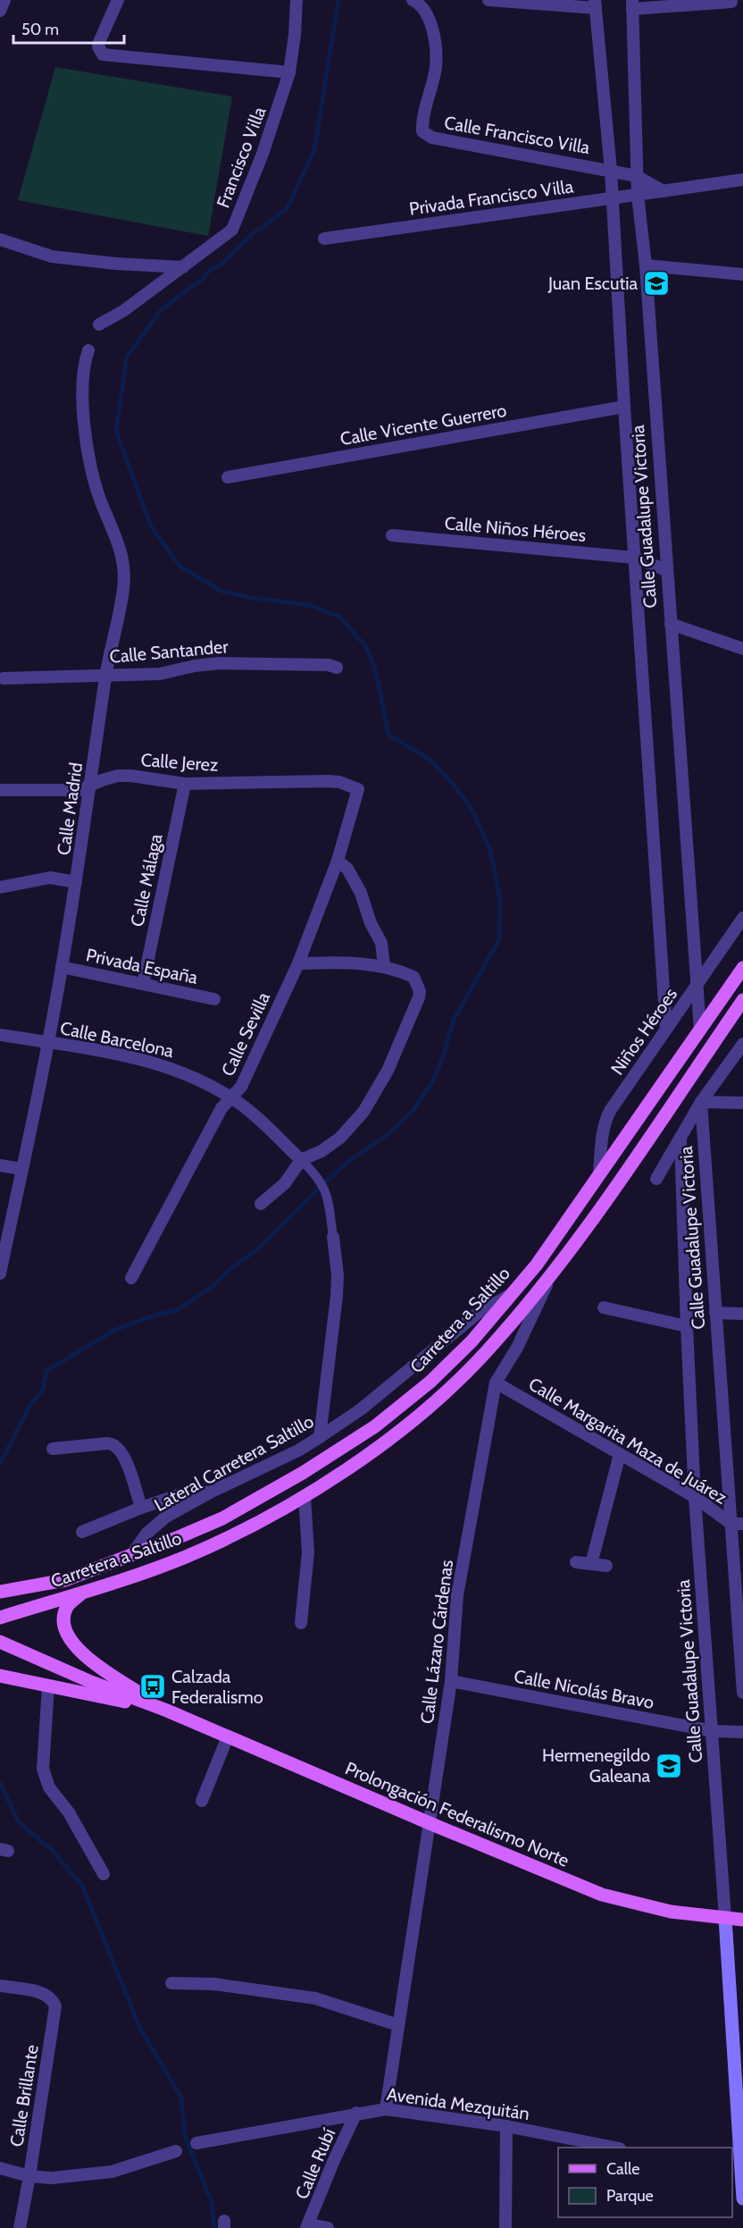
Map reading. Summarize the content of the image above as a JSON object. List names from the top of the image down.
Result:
{
  "streets": {
    "main road": ["Calle Guadalupe Victoria", "Carretera a Saltillo", "Prolongación Federalismo Norte"],
    "street": [
      "Calle Francisco Villa",
      "Francisco Villa",
      "Privada Francisco Villa",
      "Calle Vicente Guerrero",
      "Calle Niños Héroes",
      "Calle Santander",
      "Calle Jerez",
      "Calle Madrid",
      "Calle Málaga",
      "Privada España",
      "Niños Héroes",
      "Calle Sevilla",
      "Calle Barcelona",
      "Calle Margarita Maza de Juárez",
      "Lateral Carretera Saltillo",
      "Calle Lázaro Cárdenas",
      "Calle Nicolás Bravo",
      "Calle Brillante",
      "Avenida Mezquitán",
      "Calle Rubí"
    ]
  },
  "crossings": [
    ["Calle Francisco Villa", "Privada Francisco Villa"],
    ["Calle Francisco Villa", "Calle Guadalupe Victoria"],
    ["Privada Francisco Villa", "Calle Guadalupe Victoria"],
    ["Calle Vicente Guerrero", "Calle Guadalupe Victoria"],
    ["Calle Guadalupe Victoria", "Calle Niños Héroes"],
    ["Calle Guadalupe Victoria", "Niños Héroes"],
    ["Calle Guadalupe Victoria", "Carretera a Saltillo"],
    ["Calle Guadalupe Victoria", "Calle Margarita Maza de Juárez"],
    ["Calle Guadalupe Victoria", "Calle Nicolás Bravo"],
    ["Calle Guadalupe Victoria", "Prolongación Federalismo Norte"],
    ["Calle Santander", "Calle Madrid"],
    ["Calle Jerez", "Calle Madrid"],
    ["Calle Jerez", "Calle Málaga"],
    ["Calle Jerez", "Calle Sevilla"],
    ["Calle Madrid", "Privada España"],
    ["Calle Madrid", "Calle Barcelona"],
    ["Calle Málaga", "Privada España"],
    ["Niños Héroes", "Carretera a Saltillo"],
    ["Calle Sevilla", "Calle Barcelona"],
    ["Carretera a Saltillo", "Lateral Carretera Saltillo"],
    ["Carretera a Saltillo", "Calle Lázaro Cárdenas"],
    ["Calle Margarita Maza de Juárez", "Calle Lázaro Cárdenas"],
    ["Calle Lázaro Cárdenas", "Calle Nicolás Bravo"],
    ["Calle Lázaro Cárdenas", "Prolongación Federalismo Norte"],
    ["Calle Lázaro Cárdenas", "Avenida Mezquitán"],
    ["Avenida Mezquitán", "Calle Rubí"]
  ],
  "places": {
    "school or university": ["Juan Escutia", "Hermenegildo Galeana"],
    "bus stop": ["Calzada Federalismo"]
  },
  "legend": ["Calle", "Parque"],
  "scale_bar": "50 m"
}
